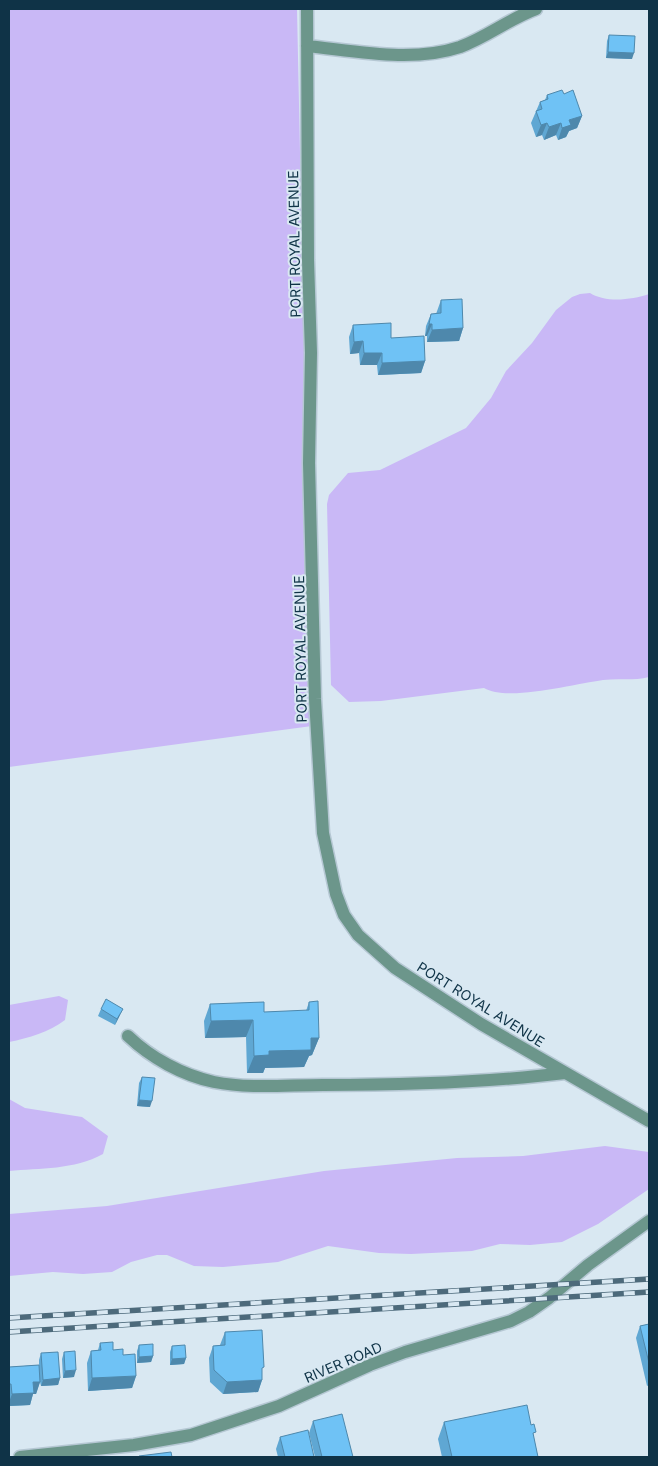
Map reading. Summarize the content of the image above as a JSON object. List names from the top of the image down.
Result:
{
  "streets": {
    "street": ["PORT ROYAL AVENUE", "RIVER ROAD"]
  }
}
